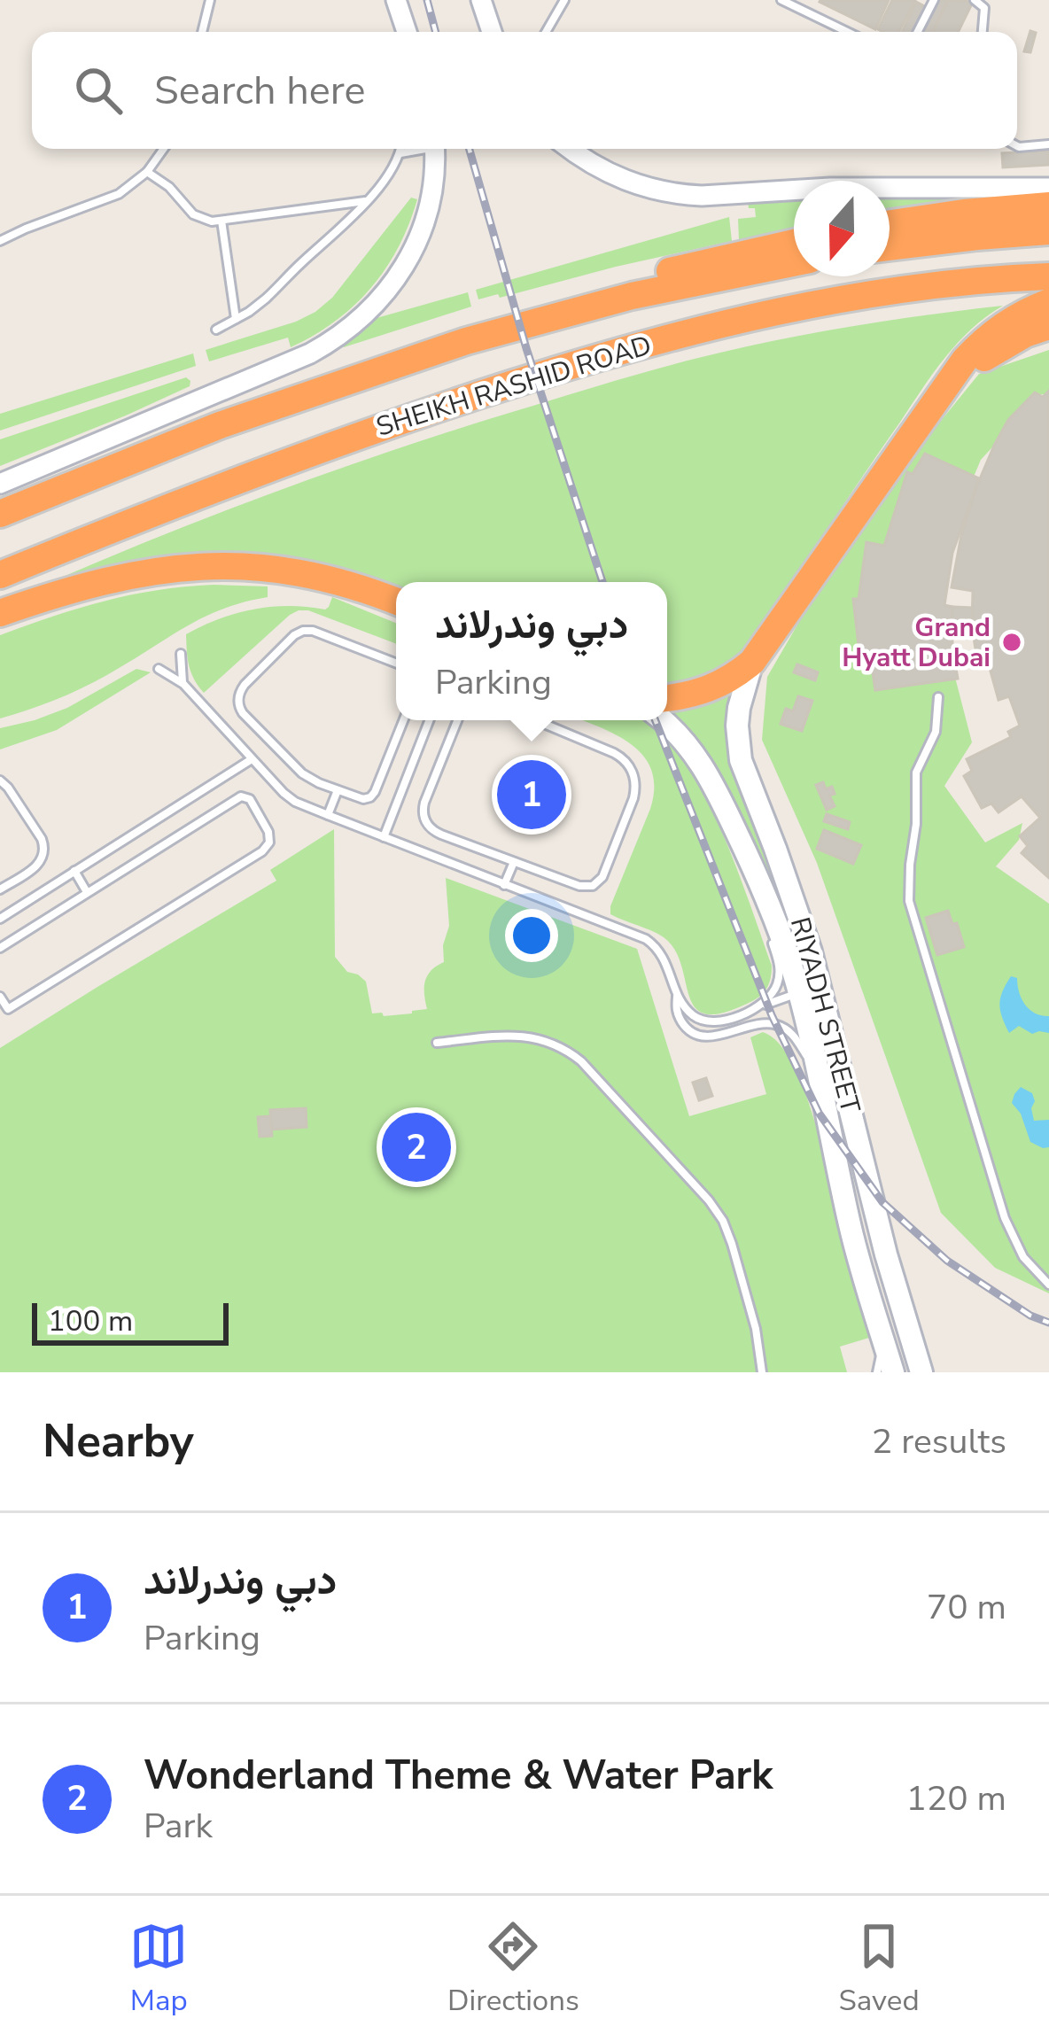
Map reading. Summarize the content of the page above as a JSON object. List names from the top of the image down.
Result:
{
  "streets": {
    "highway": ["SHEIKH RASHID ROAD"],
    "main road": ["RIYADH STREET"]
  },
  "places": ["Grand Hyatt Dubai"],
  "scale_bar": "100 m",
  "north": "bottom",
  "page": {
    "search": "Search here",
    "popup": ["دبي وندرلاند", "Parking"],
    "pins": ["1", "2"],
    "scale": "100 m",
    "heading": ["Nearby", "2 results"],
    "list": [
      {
        "mark": "1",
        "name": "دبي وندرلاند",
        "note": "Parking",
        "value": "70 m"
      },
      {
        "mark": "2",
        "name": "Wonderland Theme & Water Park",
        "note": "Park",
        "value": "120 m"
      }
    ],
    "nav": ["Map", "Directions", "Saved"]
  }
}
